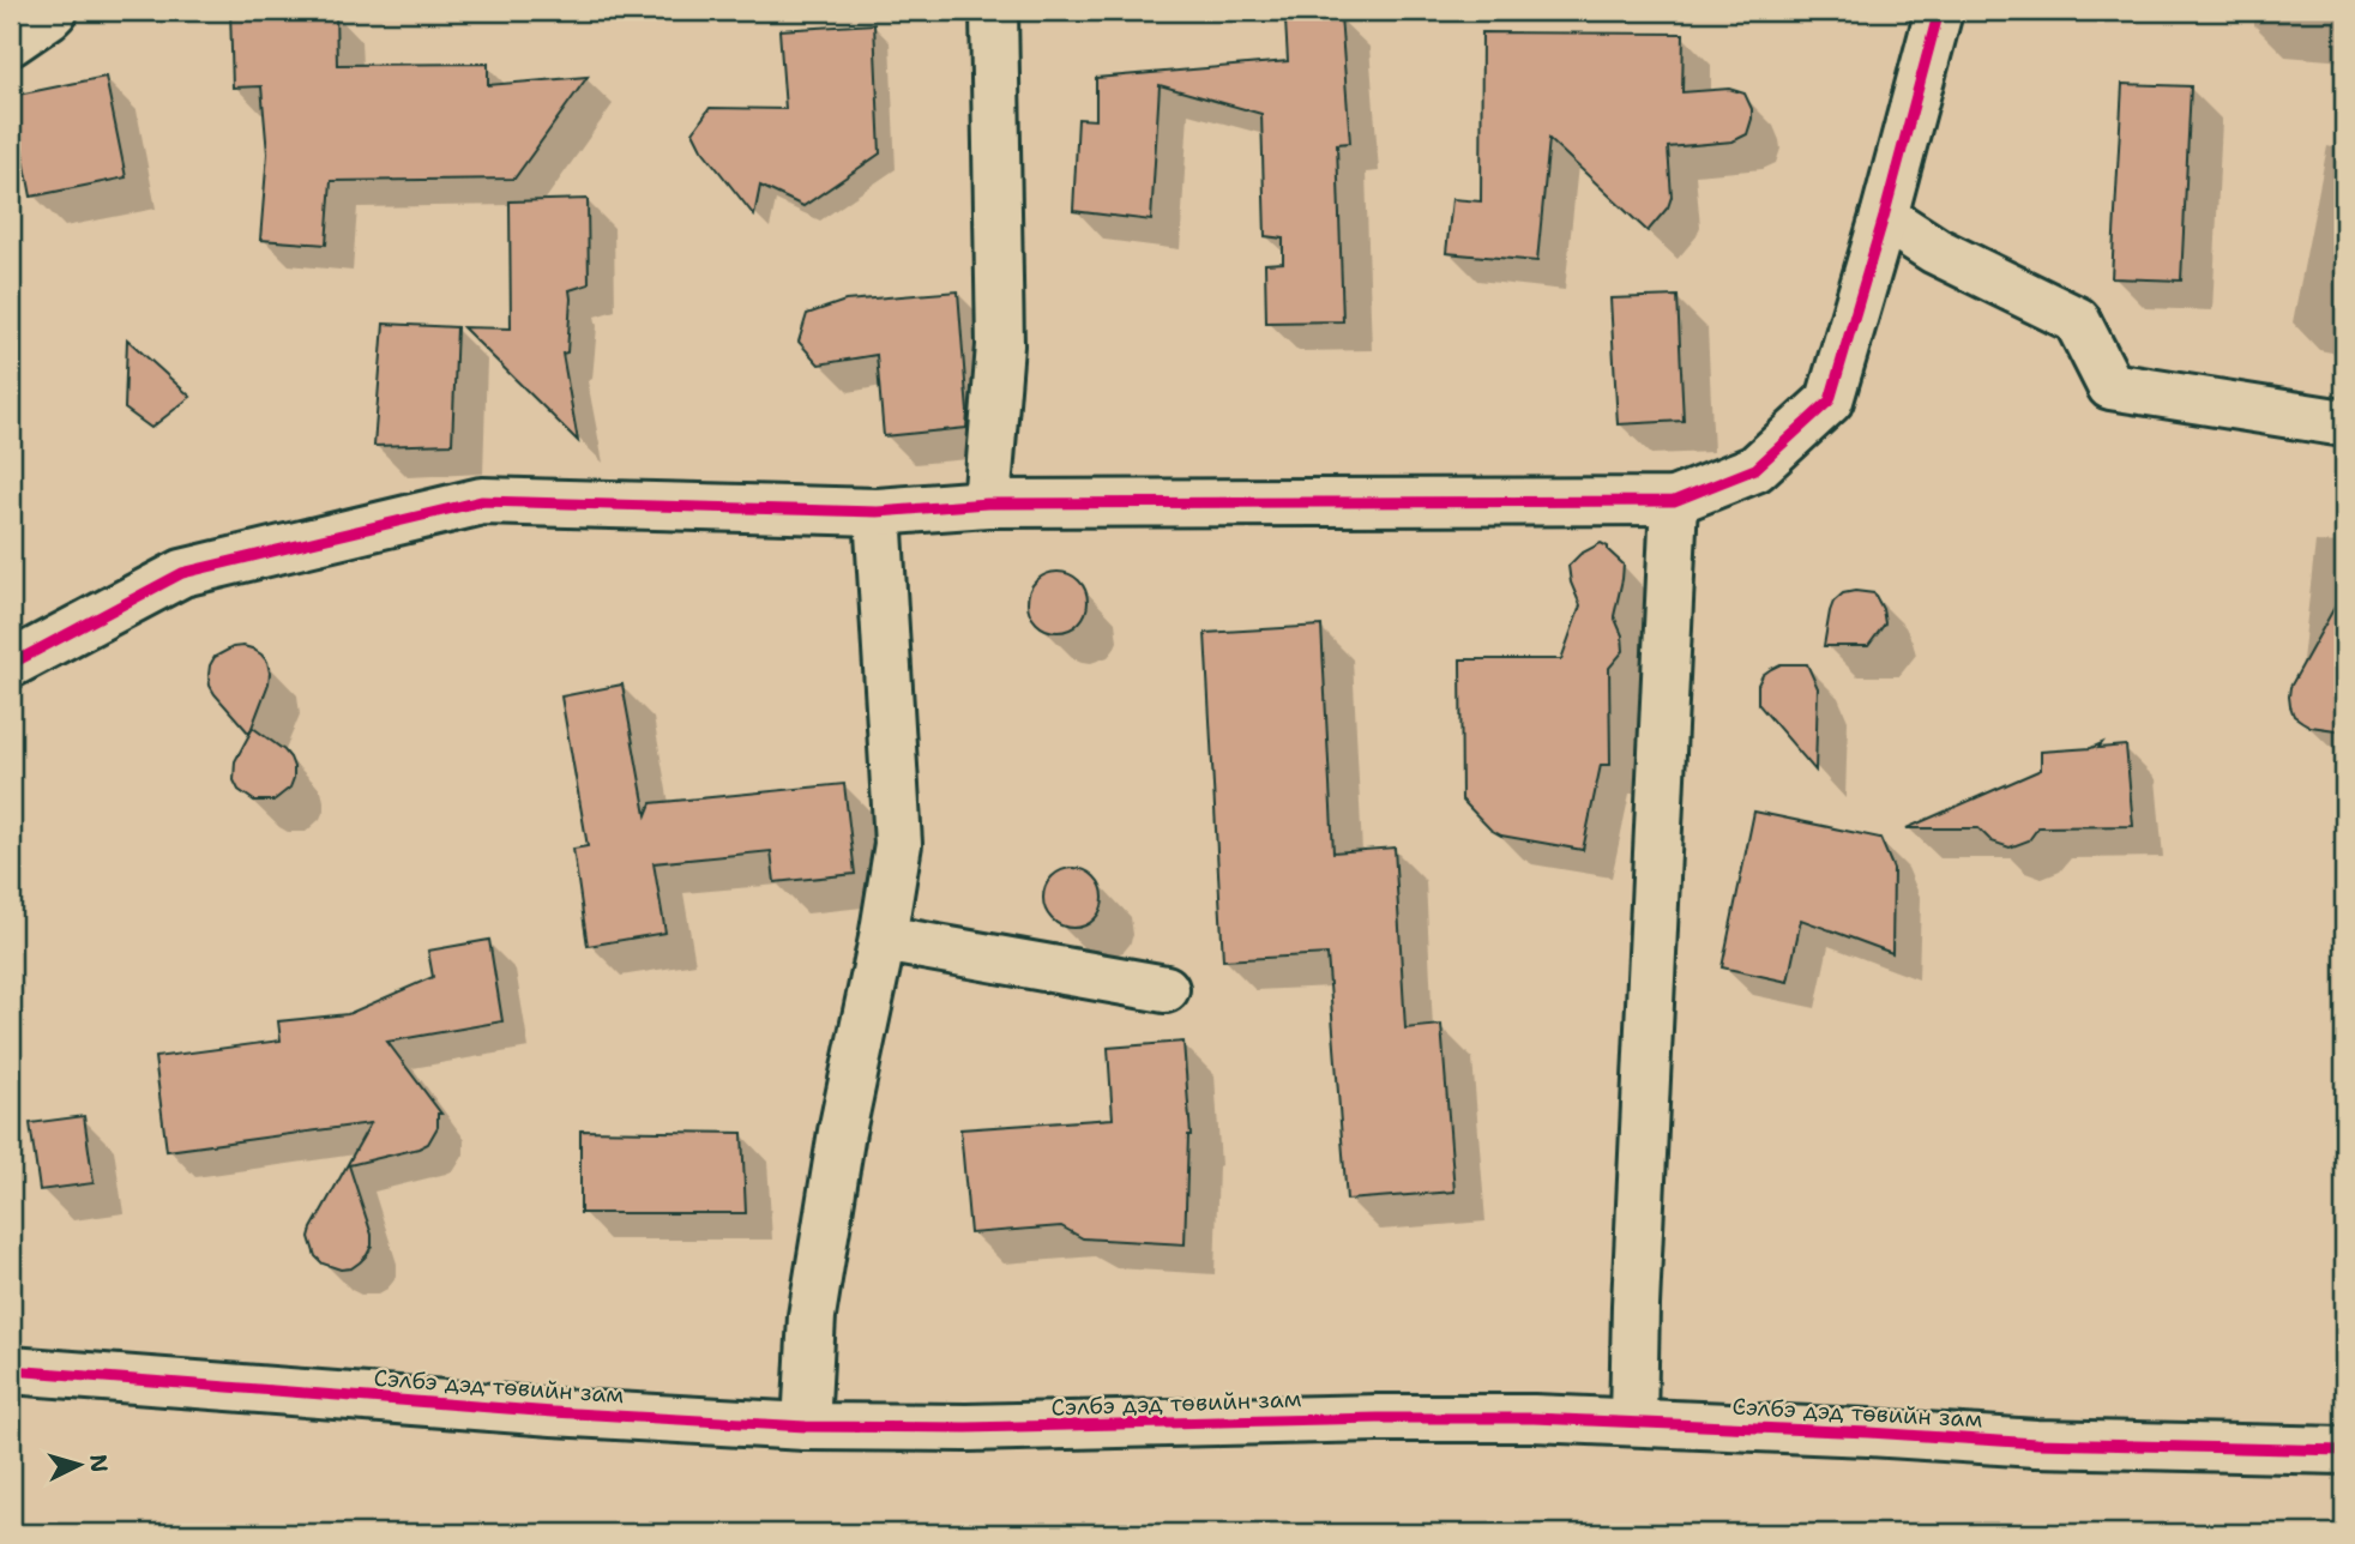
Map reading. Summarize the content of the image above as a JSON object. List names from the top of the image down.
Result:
{
  "streets": {
    "street": ["Сэлбэ дэд төвийн зам"]
  },
  "north": "right"
}
